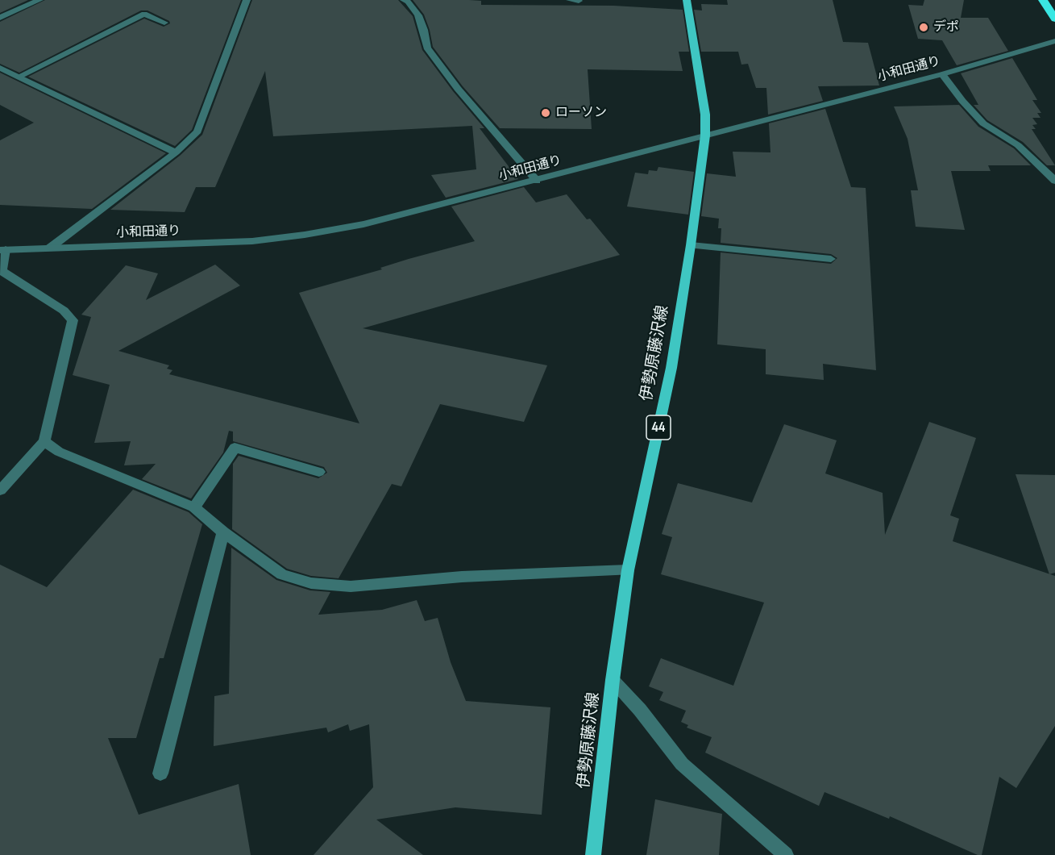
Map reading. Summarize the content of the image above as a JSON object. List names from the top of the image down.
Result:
{
  "streets": {
    "main road": ["伊勢原藤沢線", "44"],
    "street": ["小和田通り"]
  },
  "crossings": [
    ["小和田通り", "伊勢原藤沢線"]
  ],
  "places": ["デポ", "ローソン"]
}
